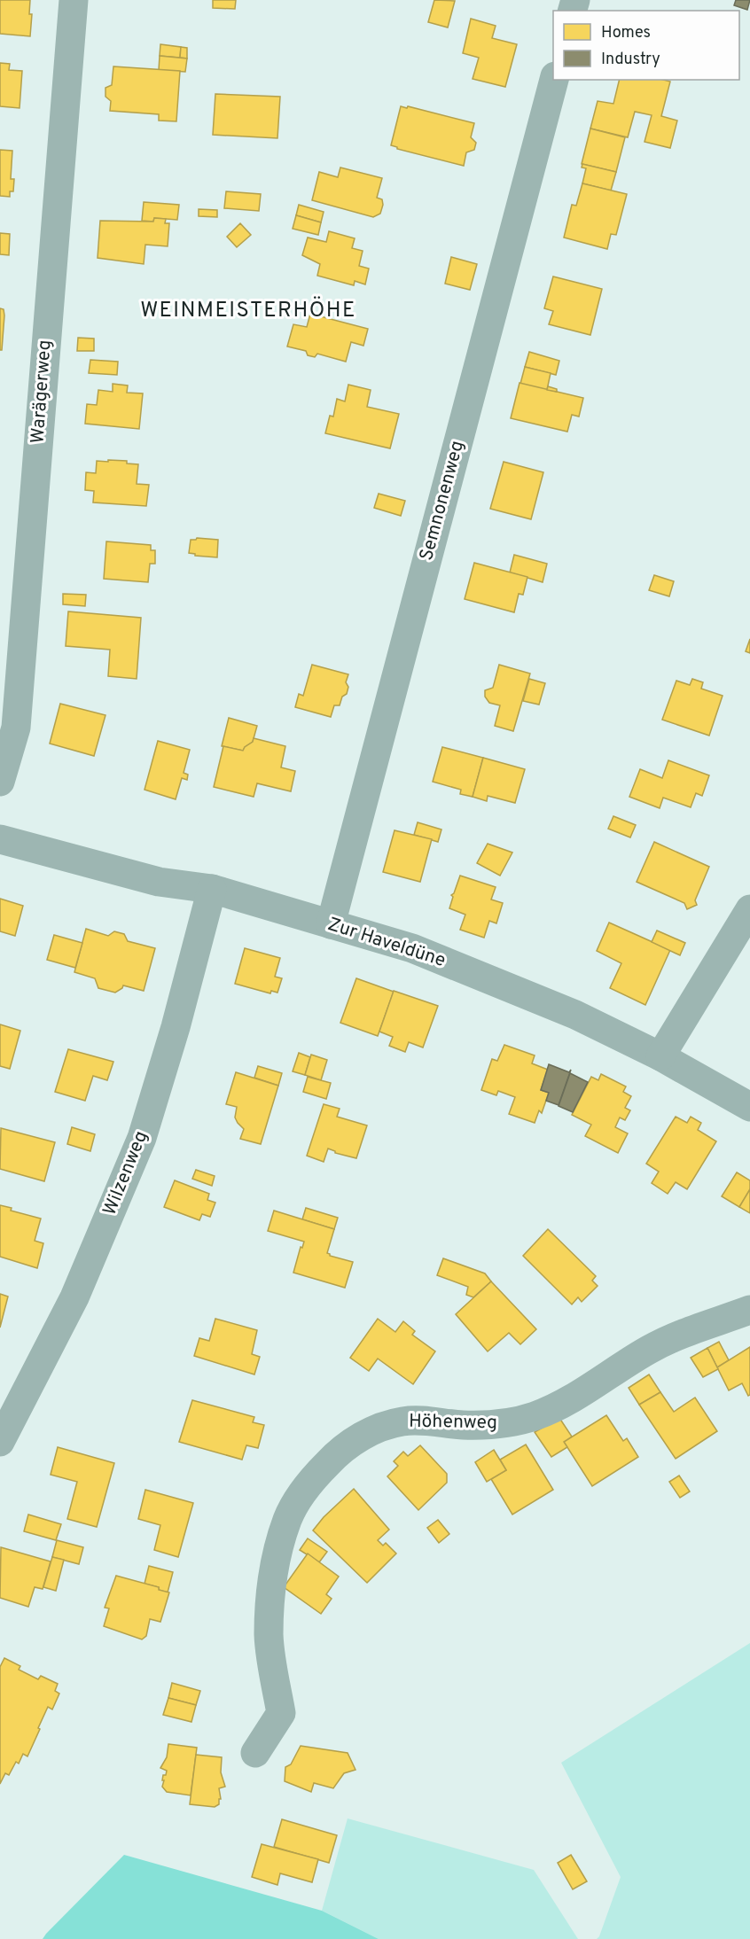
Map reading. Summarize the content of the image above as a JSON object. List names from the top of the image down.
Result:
{
  "streets": {
    "street": [
      "Warägerweg",
      "Semnonenweg",
      "Zur Haveldüne",
      "Wilzenweg",
      "Höhenweg"
    ]
  },
  "crossings": [
    ["Semnonenweg", "Zur Haveldüne"],
    ["Zur Haveldüne", "Wilzenweg"]
  ],
  "districts": ["WEINMEISTERHÖHE"],
  "legend": ["Homes", "Industry"]
}
